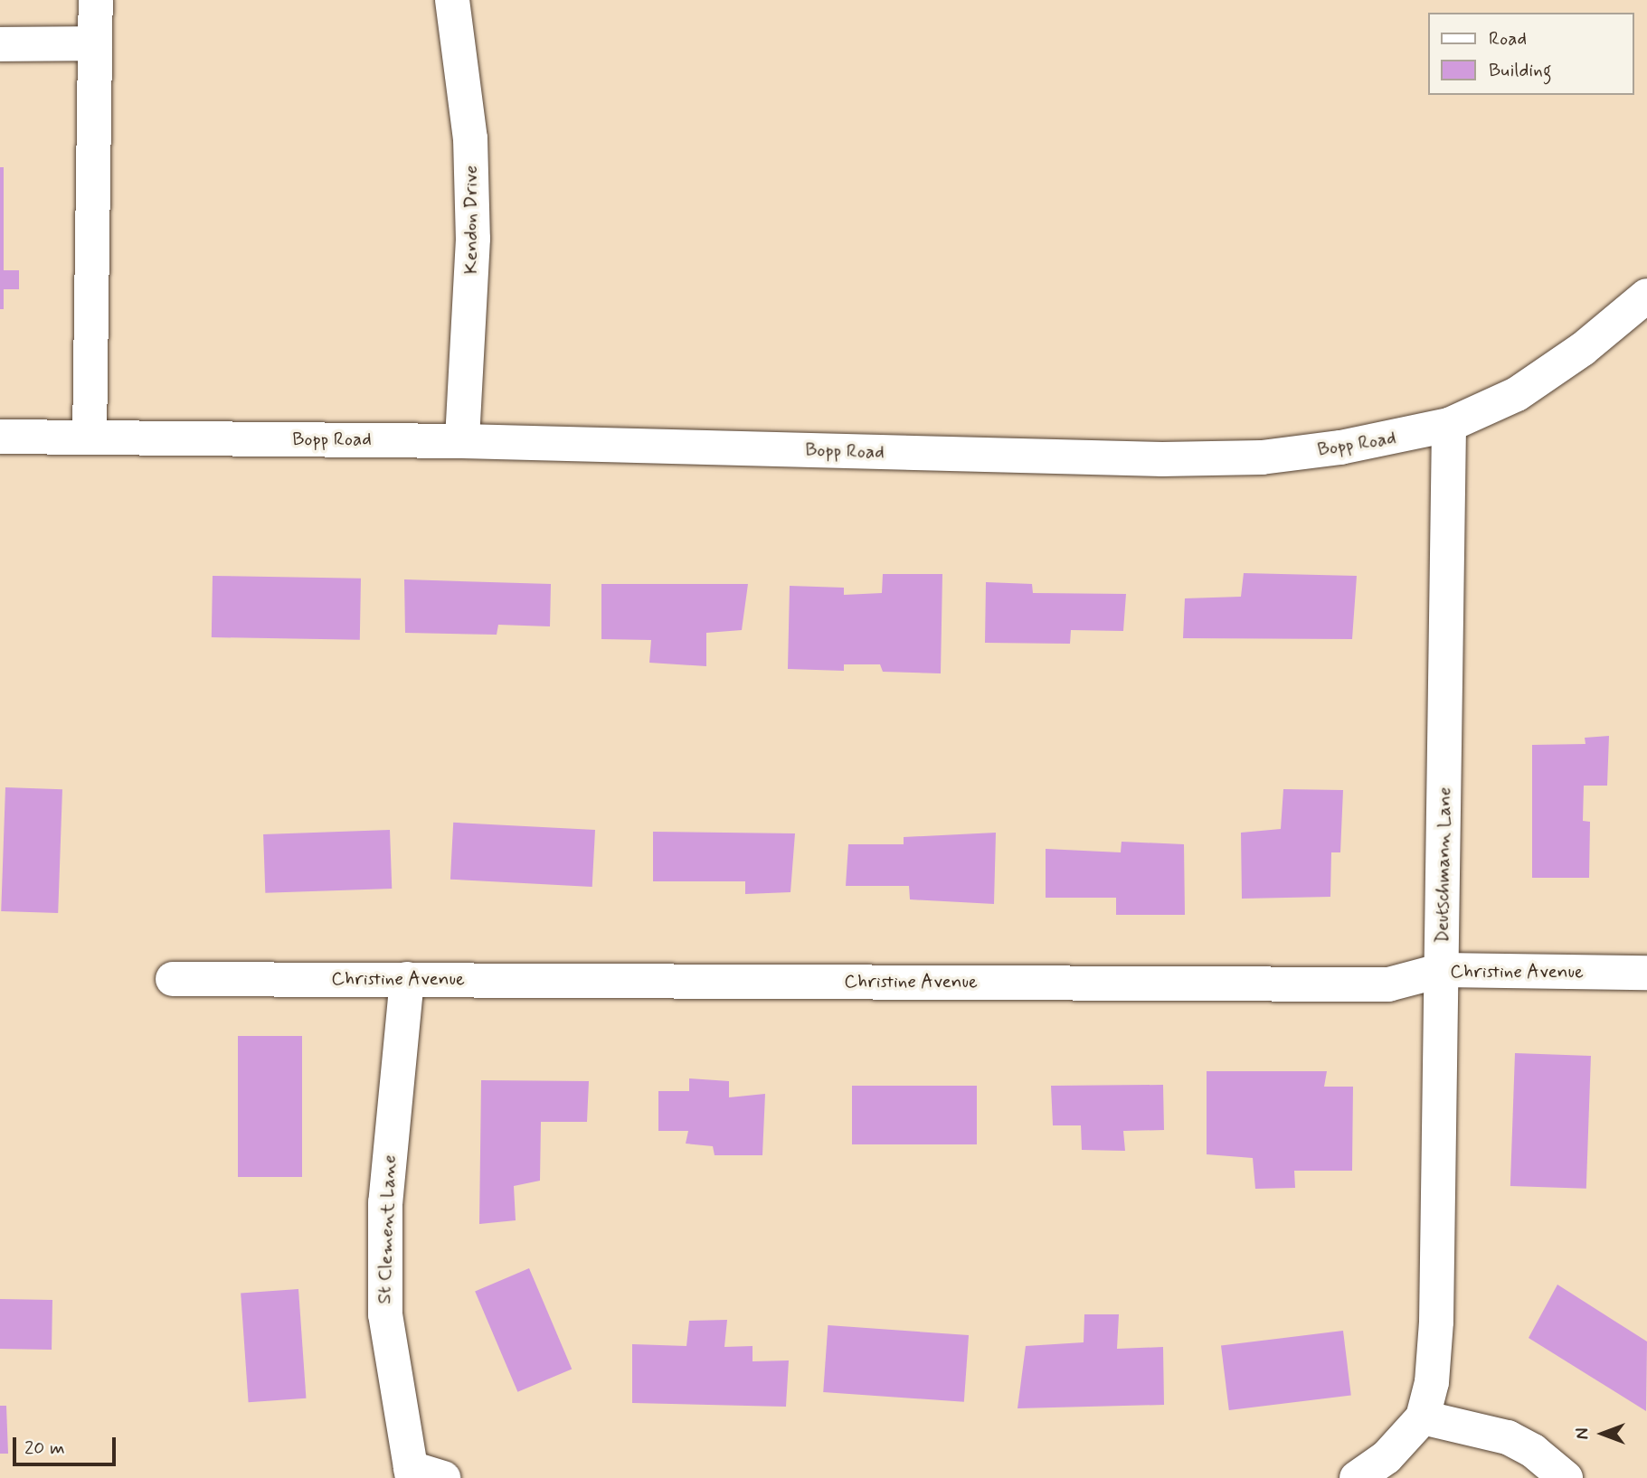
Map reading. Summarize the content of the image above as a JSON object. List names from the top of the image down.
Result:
{
  "streets": {
    "street": [
      "Kendon Drive",
      "Bopp Road",
      "Deutschmann Lane",
      "Christine Avenue",
      "St Clement Lane"
    ]
  },
  "crossings": [
    ["Kendon Drive", "Bopp Road"],
    ["Bopp Road", "Deutschmann Lane"],
    ["Deutschmann Lane", "Christine Avenue"],
    ["Christine Avenue", "St Clement Lane"]
  ],
  "legend": ["Road", "Building"],
  "scale_bar": "20 m",
  "north": "left"
}
